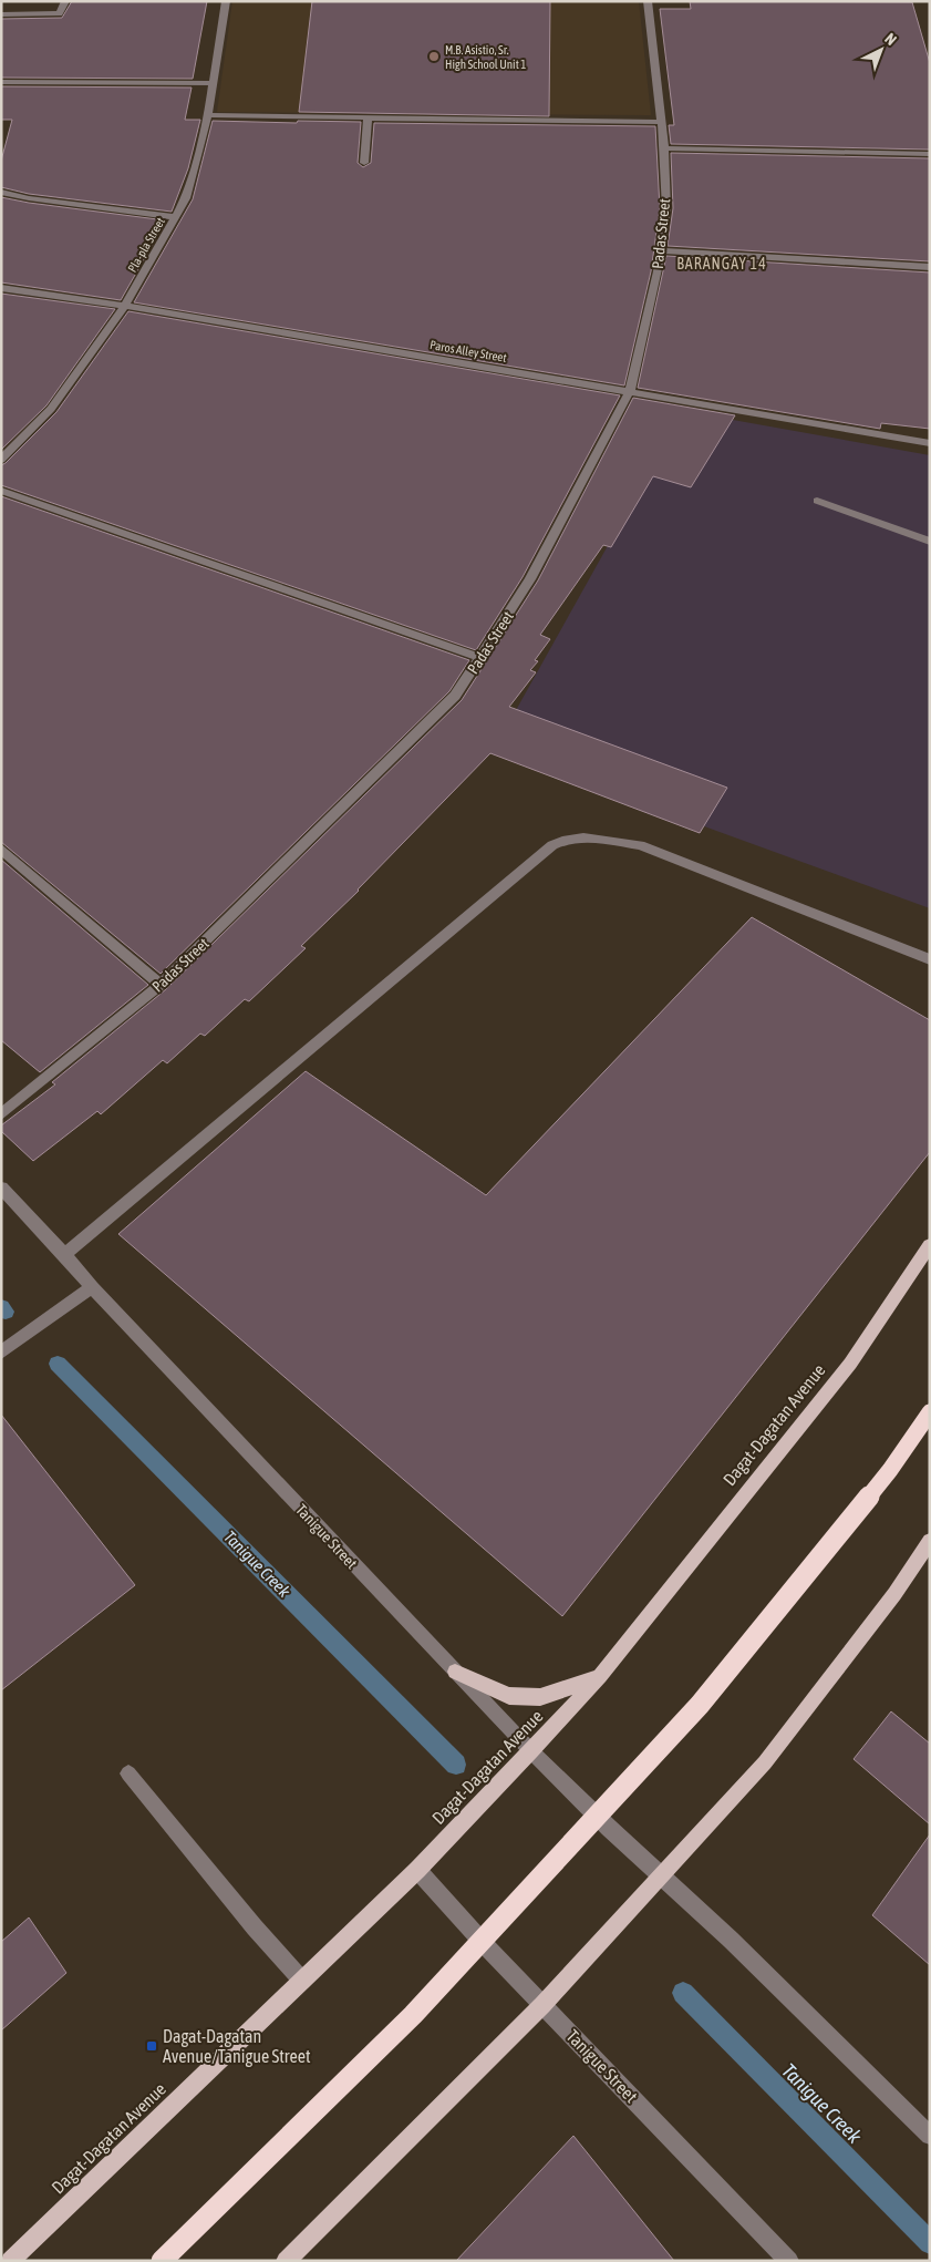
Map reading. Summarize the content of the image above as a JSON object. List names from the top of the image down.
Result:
{
  "streets": {
    "main road": ["Dagat-Dagatan Avenue"],
    "street": [
      "Padas Street",
      "Pla-pla Street",
      "Paros Alley Street",
      "Tanigue Street"
    ]
  },
  "crossings": [
    ["Padas Street", "Paros Alley Street"],
    ["Pla-pla Street", "Paros Alley Street"],
    ["Dagat-Dagatan Avenue", "Tanigue Street"]
  ],
  "districts": ["BARANGAY 14"],
  "water": ["Tanigue Creek"],
  "places": {
    "other": ["M.B. Asistio, Sr. High School Unit 1"],
    "transit": ["Dagat-Dagatan Avenue/Tanigue Street"]
  },
  "north": "top right"
}
